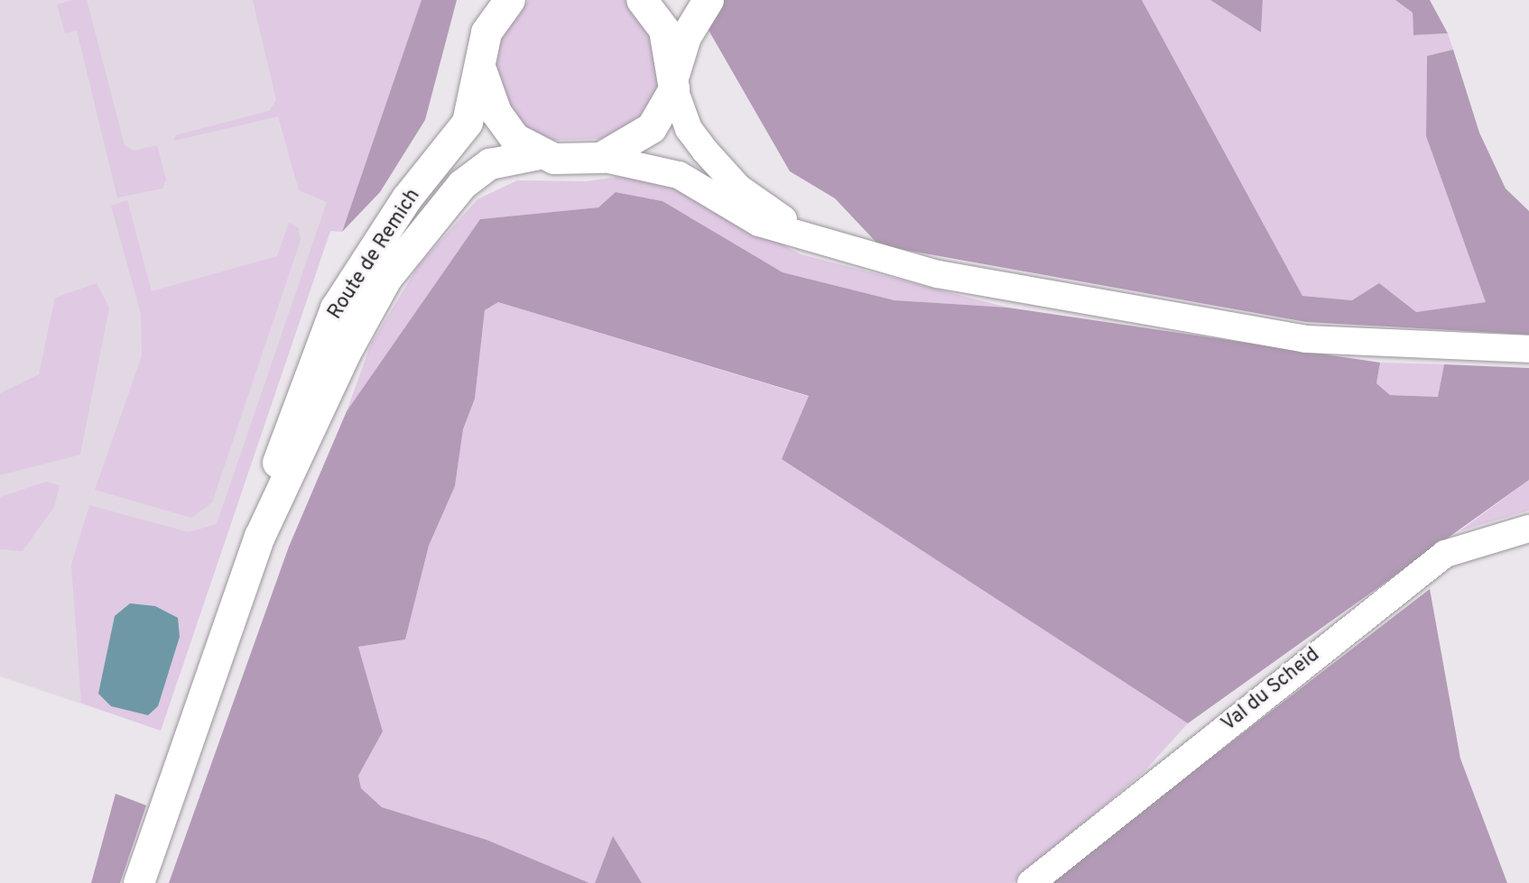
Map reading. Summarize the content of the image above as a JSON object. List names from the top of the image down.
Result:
{
  "streets": {
    "main road": ["Route de Remich", "Val du Scheid"]
  }
}
